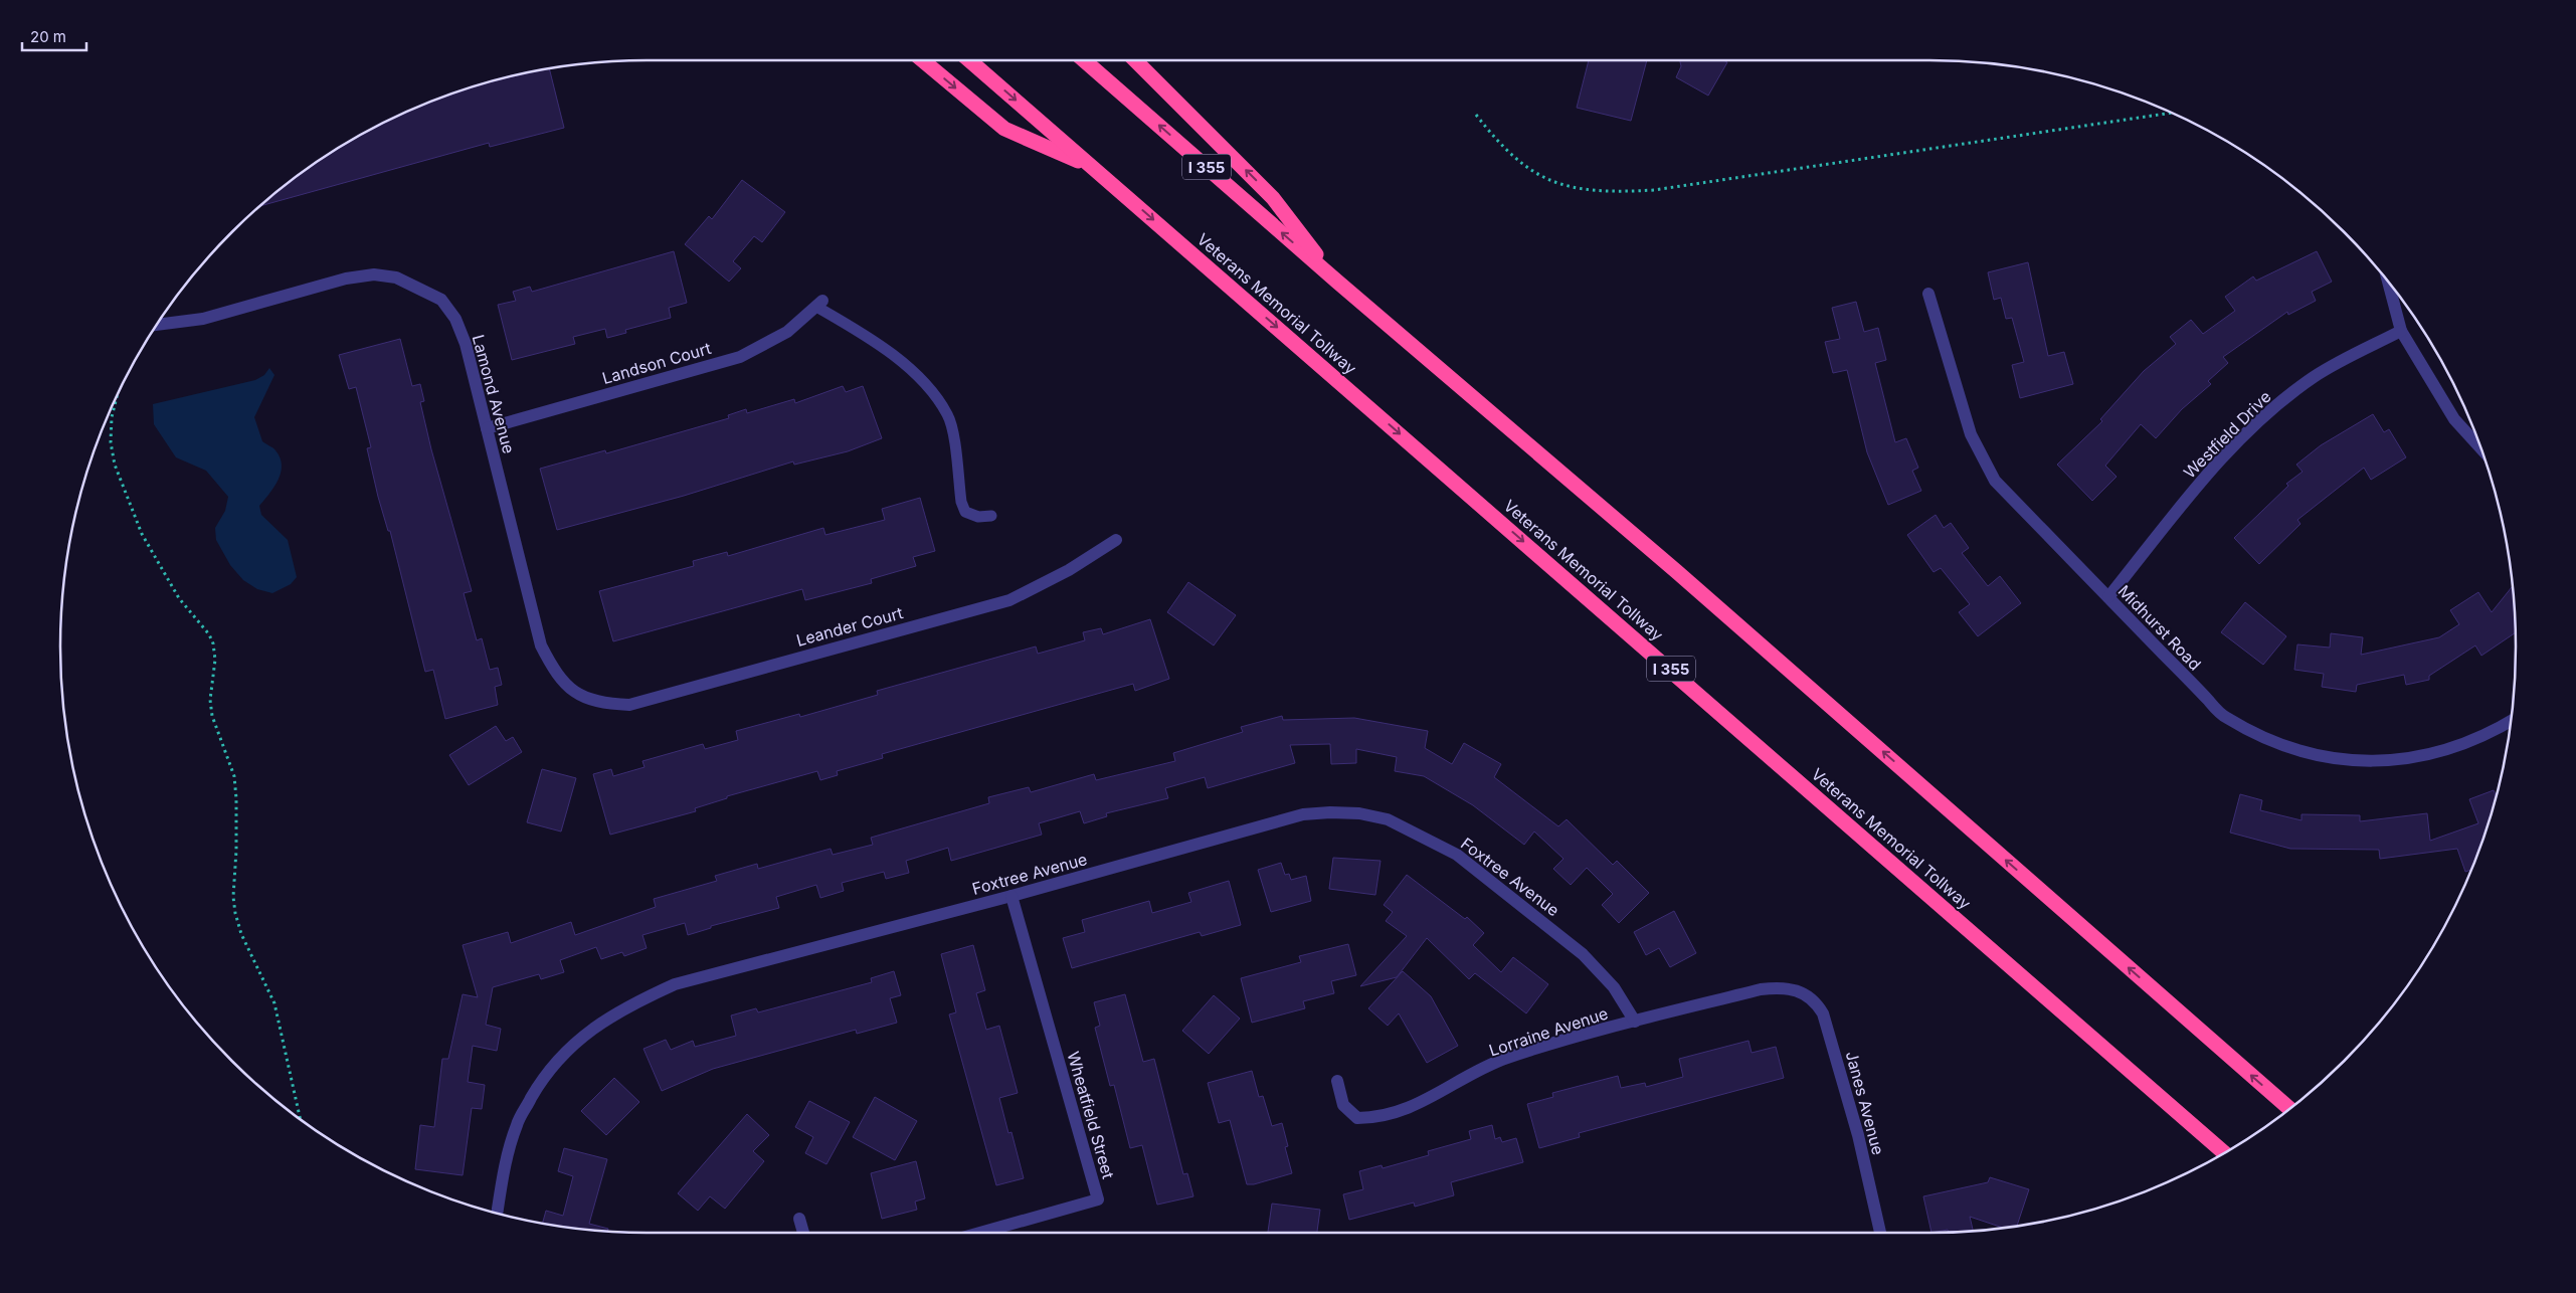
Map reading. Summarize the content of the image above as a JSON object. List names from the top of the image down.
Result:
{
  "streets": {
    "highway": ["I 355", "Veterans Memorial Tollway"],
    "street": [
      "Landson Court",
      "Lamond Avenue",
      "Westfield Drive",
      "Leander Court",
      "Midhurst Road",
      "Foxtree Avenue",
      "Lorraine Avenue",
      "Janes Avenue",
      "Wheatfield Street"
    ]
  },
  "crossings": [
    ["Landson Court", "Lamond Avenue"],
    ["Lamond Avenue", "Leander Court"],
    ["Westfield Drive", "Midhurst Road"],
    ["Foxtree Avenue", "Lorraine Avenue"],
    ["Foxtree Avenue", "Wheatfield Street"],
    ["Lorraine Avenue", "Janes Avenue"]
  ],
  "scale_bar": "20 m"
}
